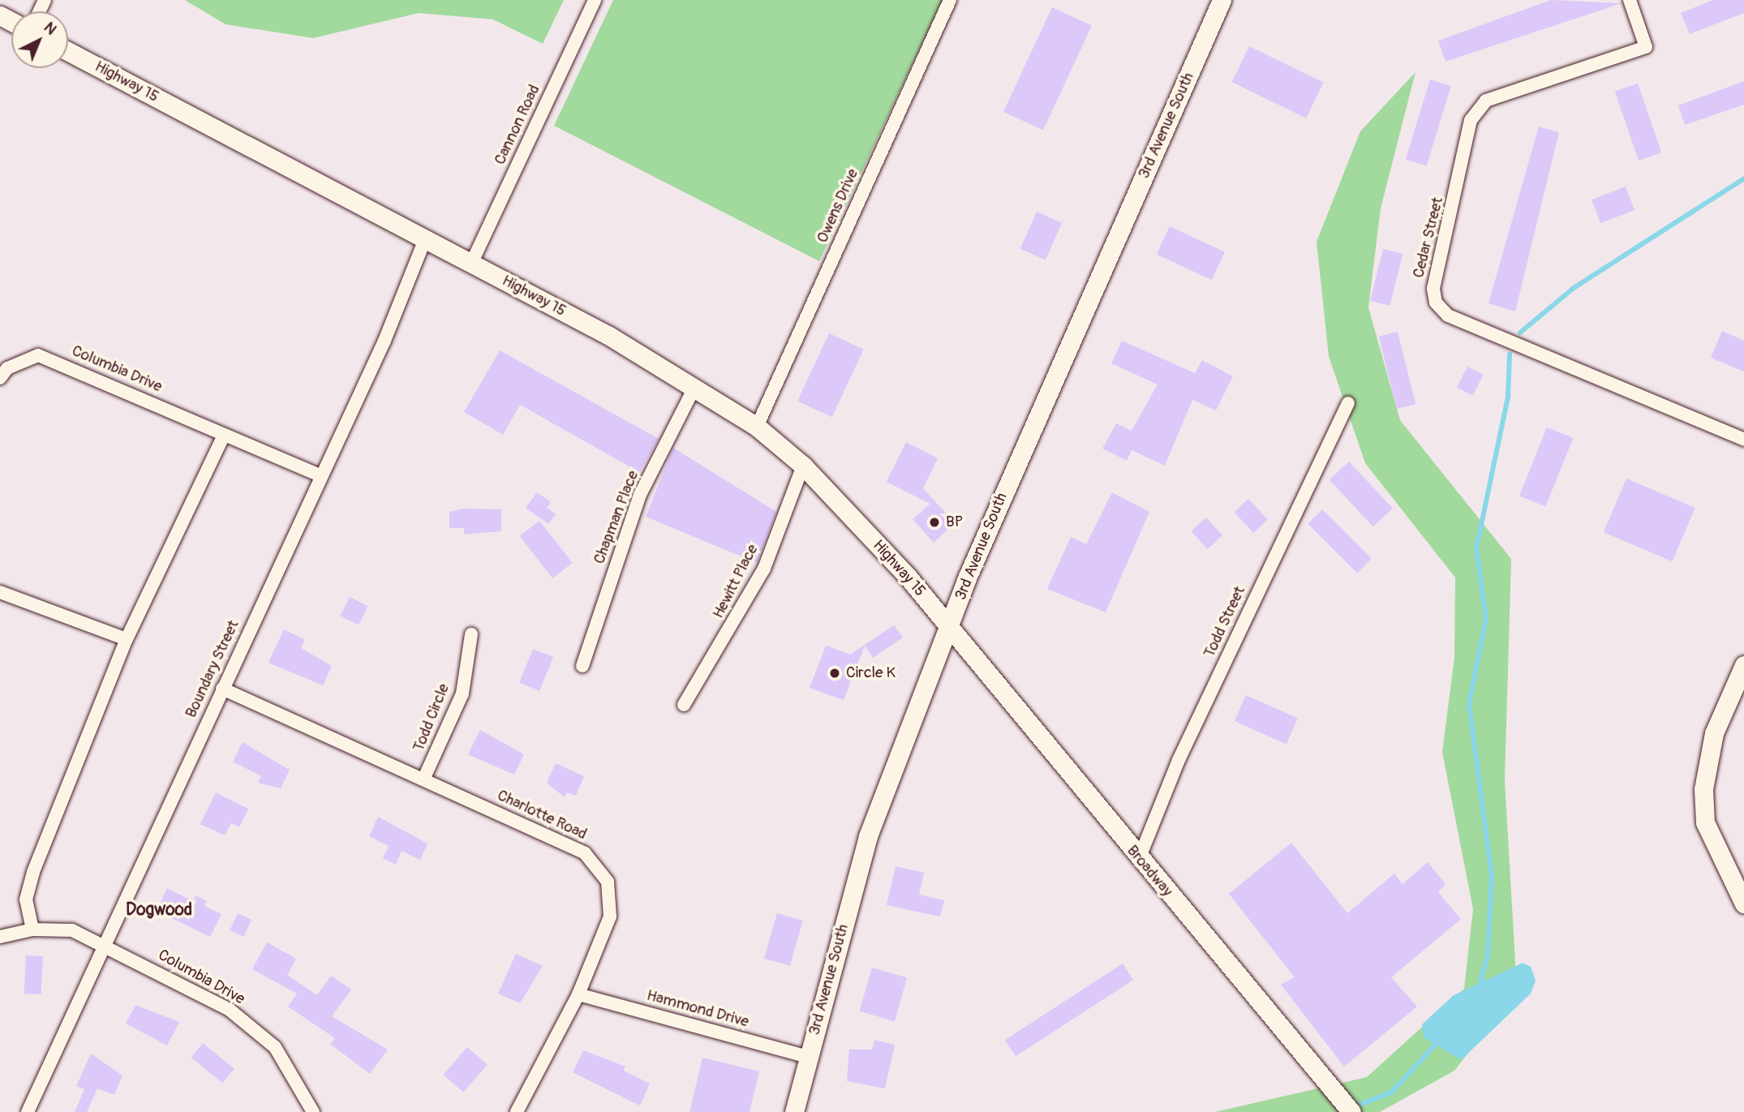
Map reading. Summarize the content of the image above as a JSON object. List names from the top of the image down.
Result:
{
  "streets": {
    "main road": ["Highway 15", "3rd Avenue South", "Broadway"],
    "street": [
      "Cannon Road",
      "Owens Drive",
      "Cedar Street",
      "Columbia Drive",
      "Chapman Place",
      "Hewitt Place",
      "Todd Street",
      "Boundary Street",
      "Todd Circle",
      "Charlotte Road",
      "Hammond Drive"
    ]
  },
  "crossings": [
    ["Highway 15", "Cannon Road"],
    ["Highway 15", "3rd Avenue South"],
    ["Highway 15", "Owens Drive"],
    ["Highway 15", "Chapman Place"],
    ["Highway 15", "Hewitt Place"],
    ["Highway 15", "Boundary Street"],
    ["Highway 15", "Broadway"],
    ["3rd Avenue South", "Broadway"],
    ["3rd Avenue South", "Hammond Drive"],
    ["Columbia Drive", "Boundary Street"],
    ["Todd Street", "Broadway"],
    ["Boundary Street", "Charlotte Road"],
    ["Todd Circle", "Charlotte Road"],
    ["Charlotte Road", "Hammond Drive"]
  ],
  "districts": ["Dogwood"],
  "places": ["BP", "Circle K"],
  "north": "top right"
}
